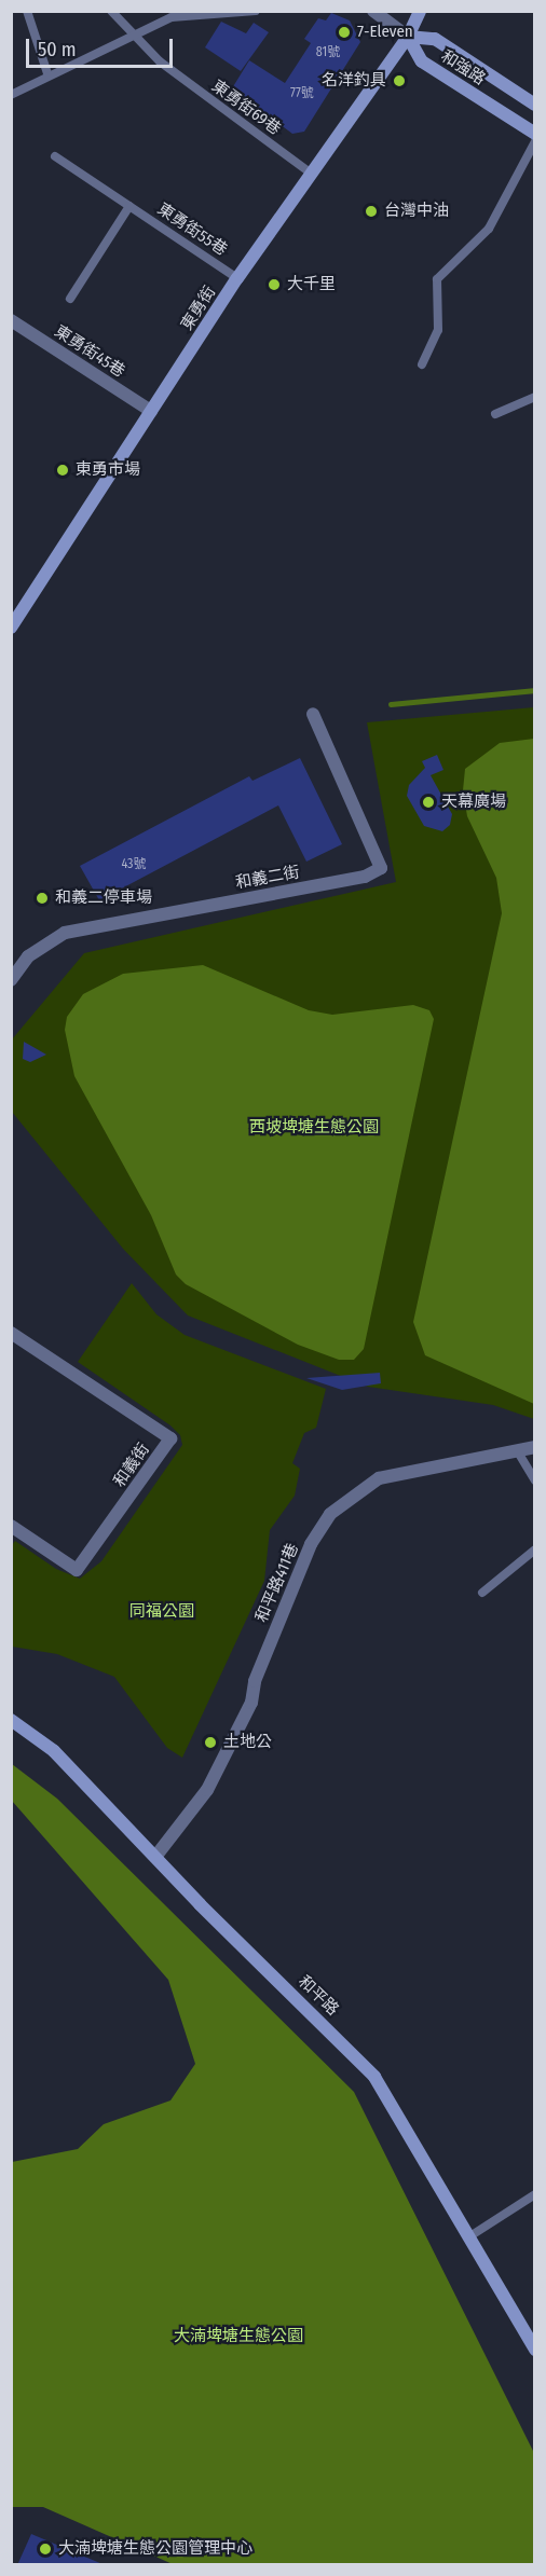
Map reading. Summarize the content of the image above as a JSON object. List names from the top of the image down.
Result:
{
  "streets": {
    "street": [
      "和強路",
      "東勇街",
      "東勇街45巷",
      "和義二街",
      "和義街",
      "和平路411巷",
      "和平路"
    ],
    "lane": ["東勇街69巷", "東勇街55巷"]
  },
  "crossings": [
    ["和強路", "東勇街"],
    ["東勇街69巷", "東勇街"],
    ["東勇街55巷", "東勇街"],
    ["東勇街", "東勇街45巷"],
    ["和平路411巷", "和平路"]
  ],
  "parks": ["西坡埤塘生態公園", "同福公園", "大湳埤塘生態公園"],
  "places": [
    "7-Eleven",
    "名洋釣具",
    "台灣中油",
    "大千里",
    "東勇市場",
    "天幕廣場",
    "和義二停車場",
    "土地公",
    "大湳埤塘生態公園管理中心"
  ],
  "house_numbers": ["81號", "77號", "43號"],
  "scale_bar": "50 m"
}
